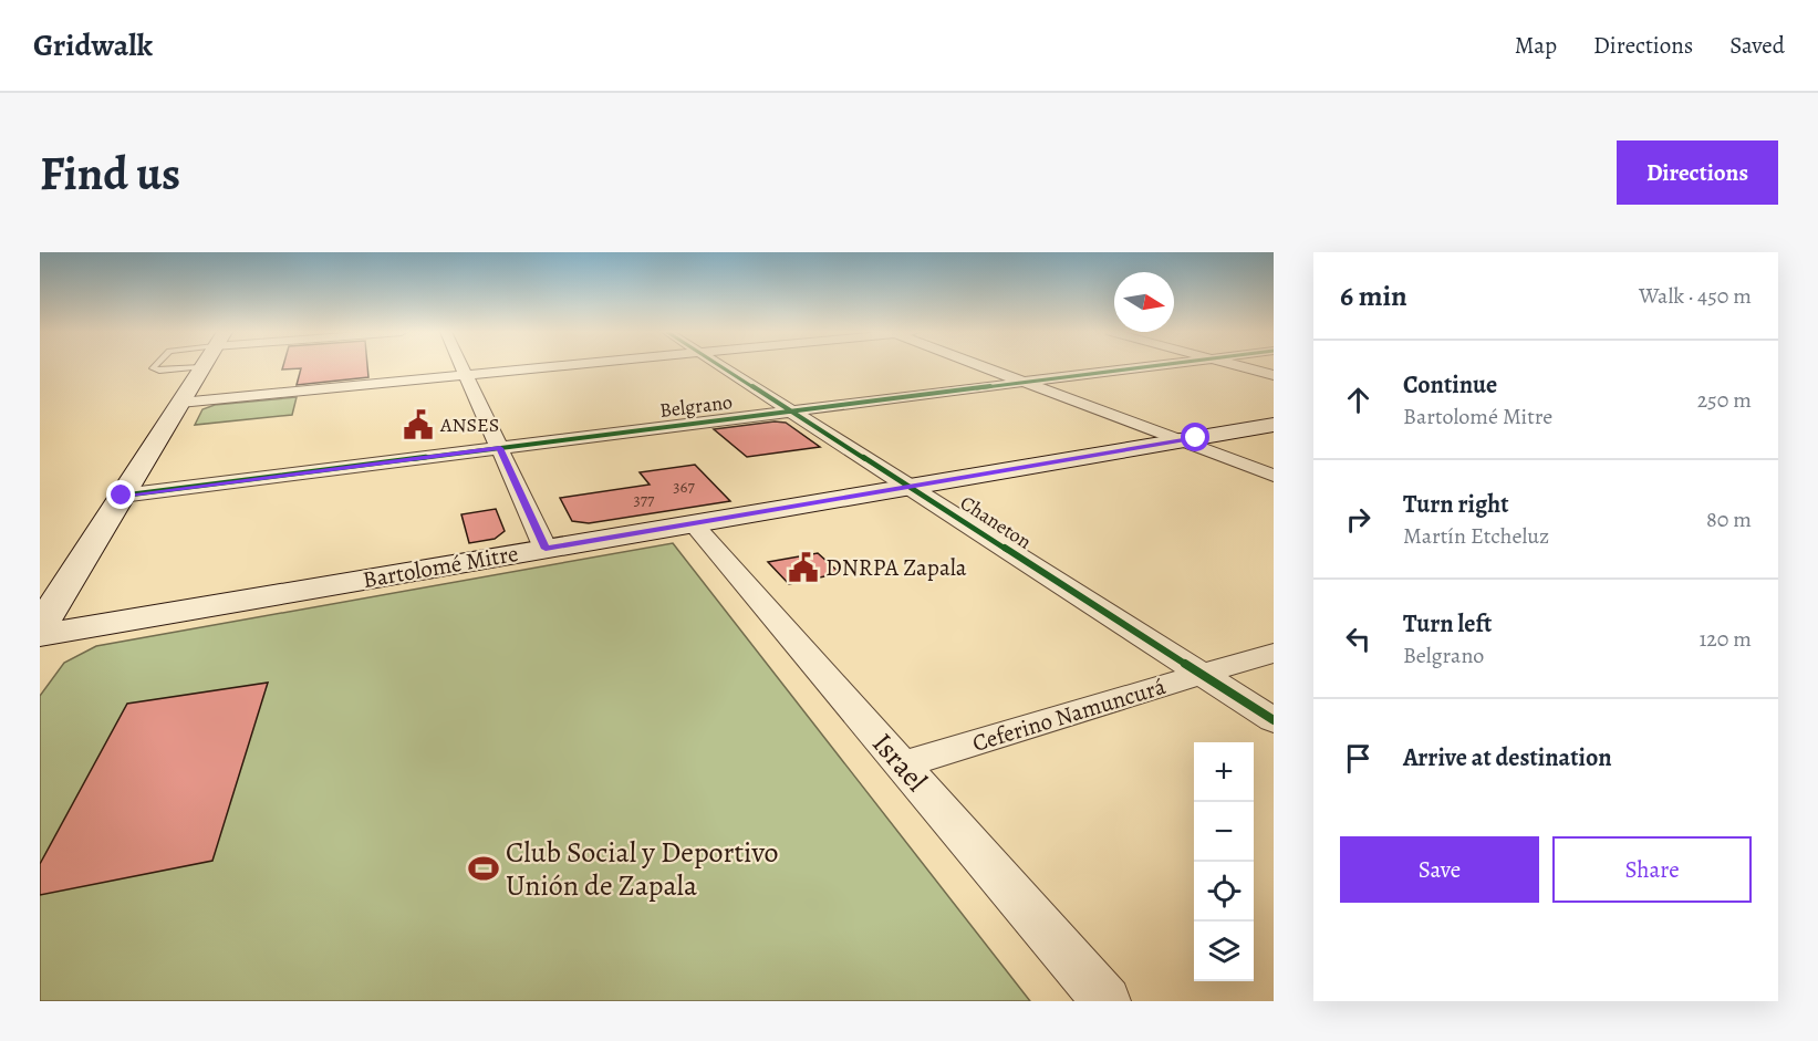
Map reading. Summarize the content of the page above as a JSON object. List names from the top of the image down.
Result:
{
  "streets": {
    "main road": ["Bartolomé Mitre"],
    "street": [
      "Belgrano",
      "Chaneton",
      "Ceferino Namuncurá",
      "Israel"
    ]
  },
  "crossings": [
    ["Belgrano", "Chaneton"],
    ["Chaneton", "Bartolomé Mitre"],
    ["Chaneton", "Ceferino Namuncurá"],
    ["Bartolomé Mitre", "Israel"],
    ["Ceferino Namuncurá", "Israel"]
  ],
  "places": {
    "public building": ["ANSES", "DNRPA Zapala"],
    "sports": ["Club Social y Deportivo Unión de Zapala"]
  },
  "house_numbers": ["367", "377"],
  "north": "right",
  "page": {
    "header": "Gridwalk",
    "nav": ["Map", "Directions", "Saved"],
    "buttons": [
      "Directions",
      ["Save", "Share"]
    ],
    "title": "Find us",
    "heading": ["6 min", "Walk · 450 m"],
    "list": [
      ["Continue", "Bartolomé Mitre", "250 m"],
      ["Turn right", "Martín Etcheluz", "80 m"],
      ["Turn left", "Belgrano", "120 m"],
      "Arrive at destination"
    ],
    "map_buttons": ["+", "−"]
  }
}
